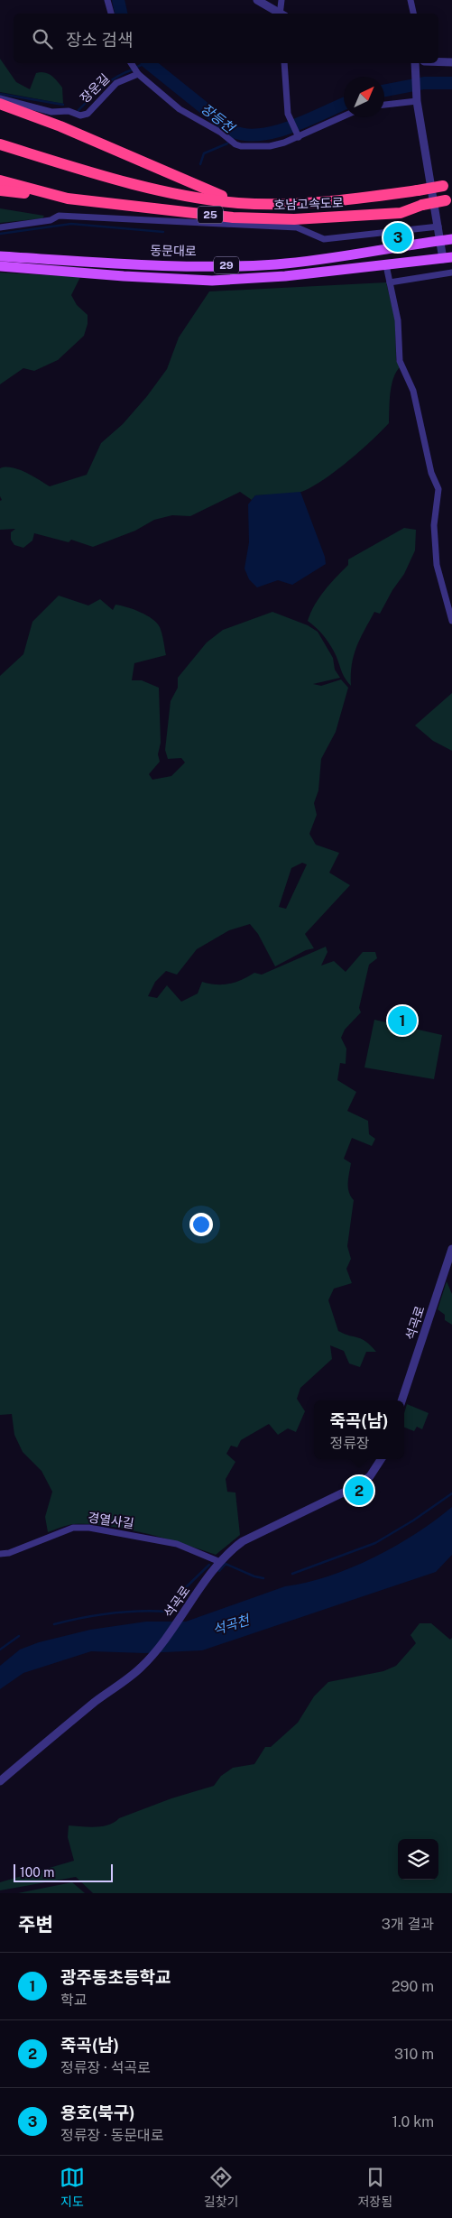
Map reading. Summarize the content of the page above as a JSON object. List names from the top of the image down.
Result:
{
  "streets": {
    "highway": ["호남고속도로", "25"],
    "main road": ["동문대로", "29"],
    "street": ["장운길", "석곡로", "경열사길"]
  },
  "crossings": [
    ["석곡로", "경열사길"]
  ],
  "water": ["장등천", "석곡천"],
  "scale_bar": "100 m",
  "north": "top right",
  "page": {
    "search": "장소 검색",
    "pins": ["3", "1", "2"],
    "popup": ["죽곡(남)", "정류장"],
    "scale": "100 m",
    "heading": ["주변", "3개 결과"],
    "list": [
      {
        "mark": "1",
        "name": "광주동초등학교",
        "note": "학교",
        "value": "290 m"
      },
      {
        "mark": "2",
        "name": "죽곡(남)",
        "note": "정류장 · 석곡로",
        "value": "310 m"
      },
      {
        "mark": "3",
        "name": "용호(북구)",
        "note": "정류장 · 동문대로",
        "value": "1.0 km"
      }
    ],
    "nav": ["지도", "길찾기", "저장됨"]
  }
}
